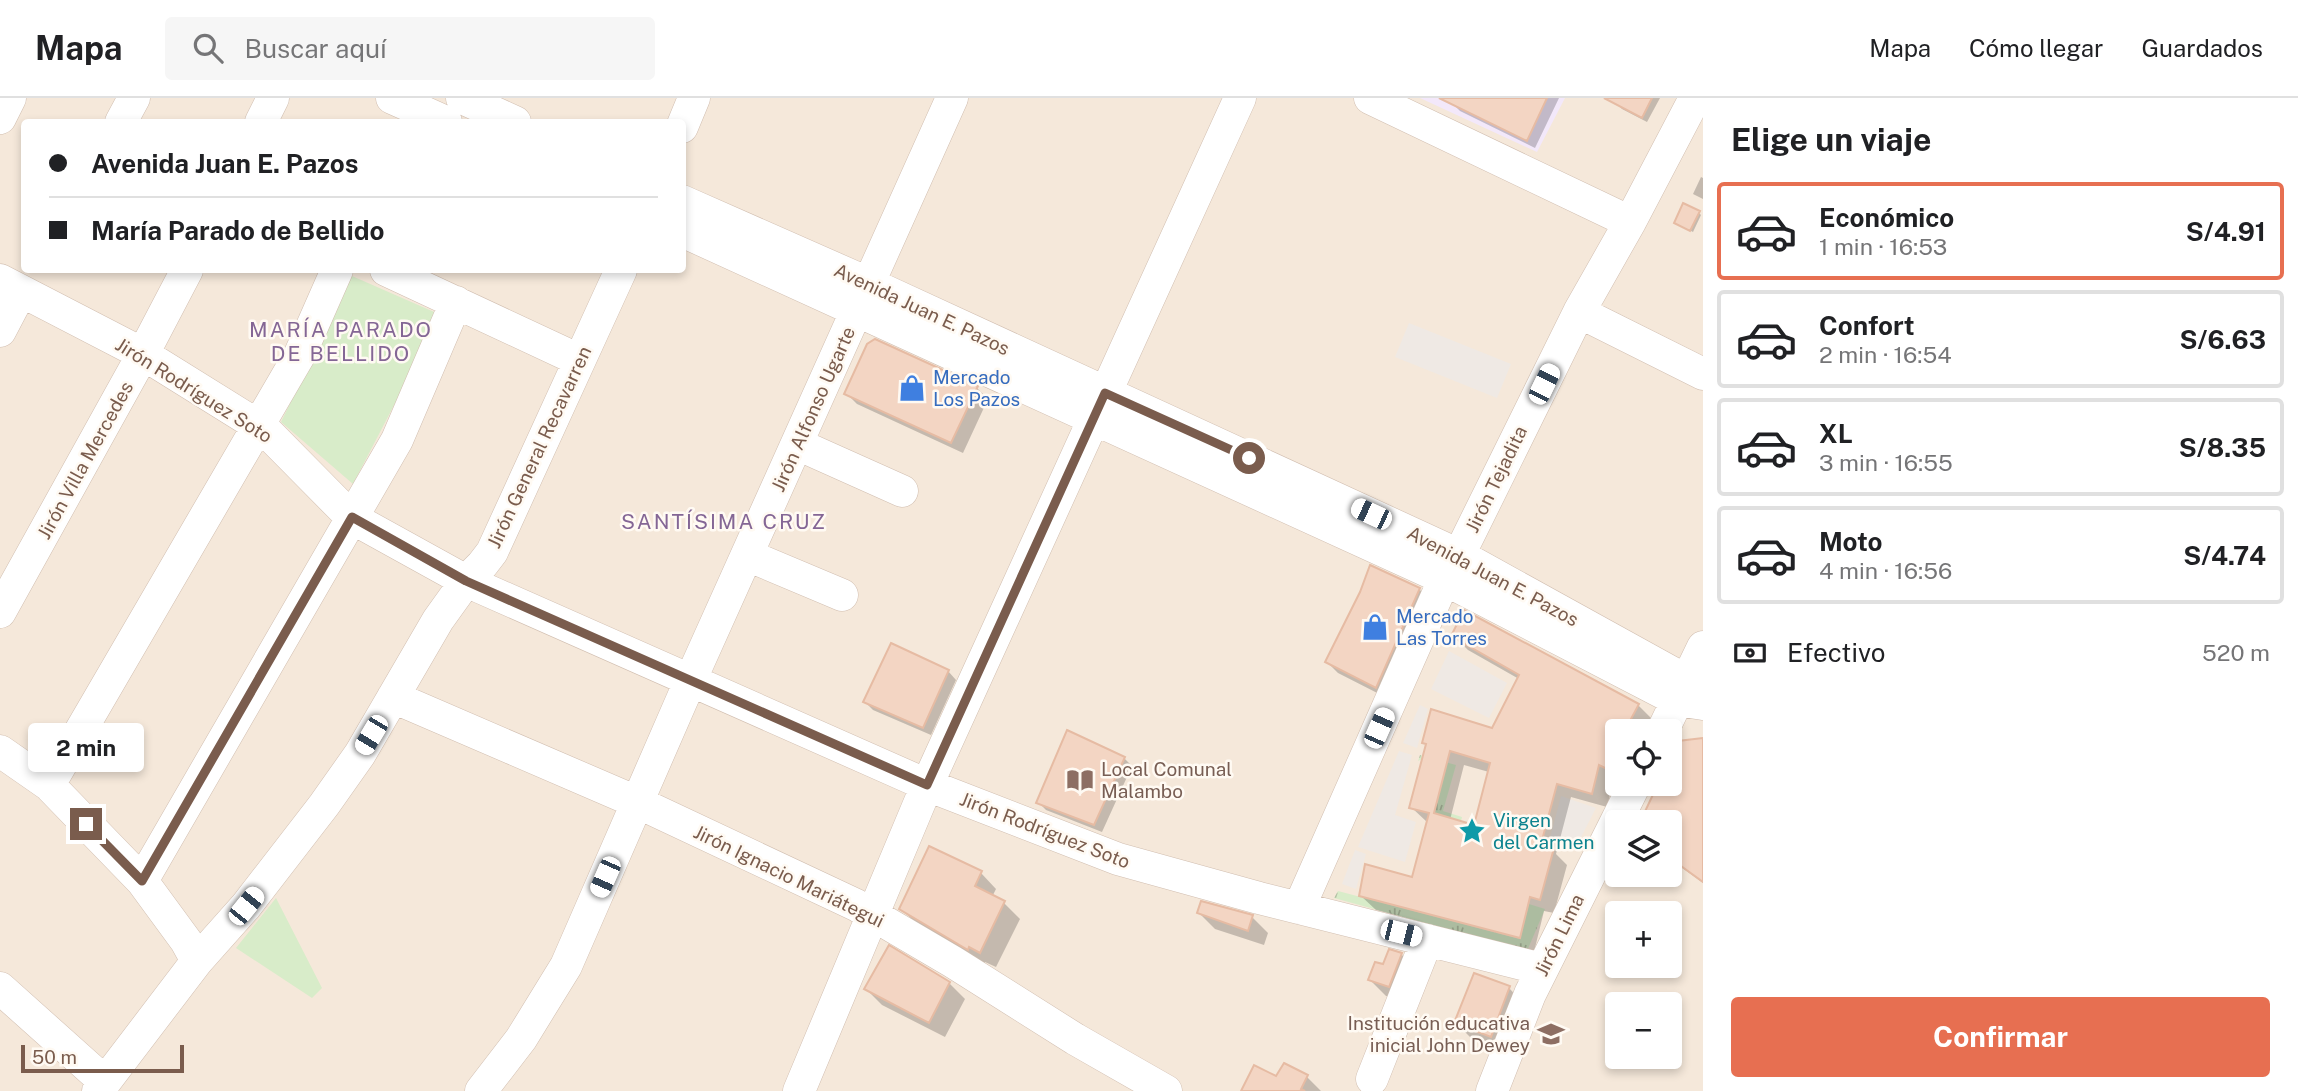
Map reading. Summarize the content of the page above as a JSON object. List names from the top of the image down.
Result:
{
  "streets": {
    "street": [
      "Avenida Juan E. Pazos",
      "Jirón Rodríguez Soto",
      "Jirón Alfonso Ugarte",
      "Jirón General Recavarren",
      "Jirón Villa Mercedes",
      "Jirón Tejadita",
      "Jirón Ignacio Mariátegui",
      "Jirón Lima"
    ]
  },
  "crossings": [
    ["Avenida Juan E. Pazos", "Jirón Alfonso Ugarte"],
    ["Avenida Juan E. Pazos", "Jirón Tejadita"],
    ["Jirón Rodríguez Soto", "Jirón Alfonso Ugarte"],
    ["Jirón Rodríguez Soto", "Jirón General Recavarren"],
    ["Jirón Rodríguez Soto", "Jirón Villa Mercedes"],
    ["Jirón Rodríguez Soto", "Jirón Tejadita"],
    ["Jirón Rodríguez Soto", "Jirón Lima"],
    ["Jirón Alfonso Ugarte", "Jirón Ignacio Mariátegui"],
    ["Jirón General Recavarren", "Jirón Ignacio Mariátegui"]
  ],
  "districts": ["MARÍA PARADO DE BELLIDO", "SANTÍSIMA CRUZ"],
  "places": {
    "shop": ["Mercado Los Pazos", "Mercado Las Torres"],
    "library": ["Local Comunal Malambo"],
    "place": ["Virgen del Carmen"],
    "school or university": ["Institución educativa inicial John Dewey"]
  },
  "scale_bar": "50 m",
  "page": {
    "header": "Mapa",
    "search": "Buscar aquí",
    "nav": ["Mapa", "Cómo llegar", "Guardados"],
    "heading": "Elige un viaje",
    "banner": ["Avenida Juan E. Pazos", "María Parado de Bellido"],
    "list": [
      {
        "name": "Económico",
        "note": "1 min · 16:53",
        "value": "S/4.91"
      },
      {
        "name": "Confort",
        "note": "2 min · 16:54",
        "value": "S/6.63"
      },
      {
        "name": "XL",
        "note": "3 min · 16:55",
        "value": "S/8.35"
      },
      {
        "name": "Moto",
        "note": "4 min · 16:56",
        "value": "S/4.74"
      }
    ],
    "pay": ["Efectivo", "520 m"],
    "map_buttons": ["+", "−"],
    "bubble": "2 min",
    "buttons": "Confirmar",
    "scale": "50 m"
  }
}
